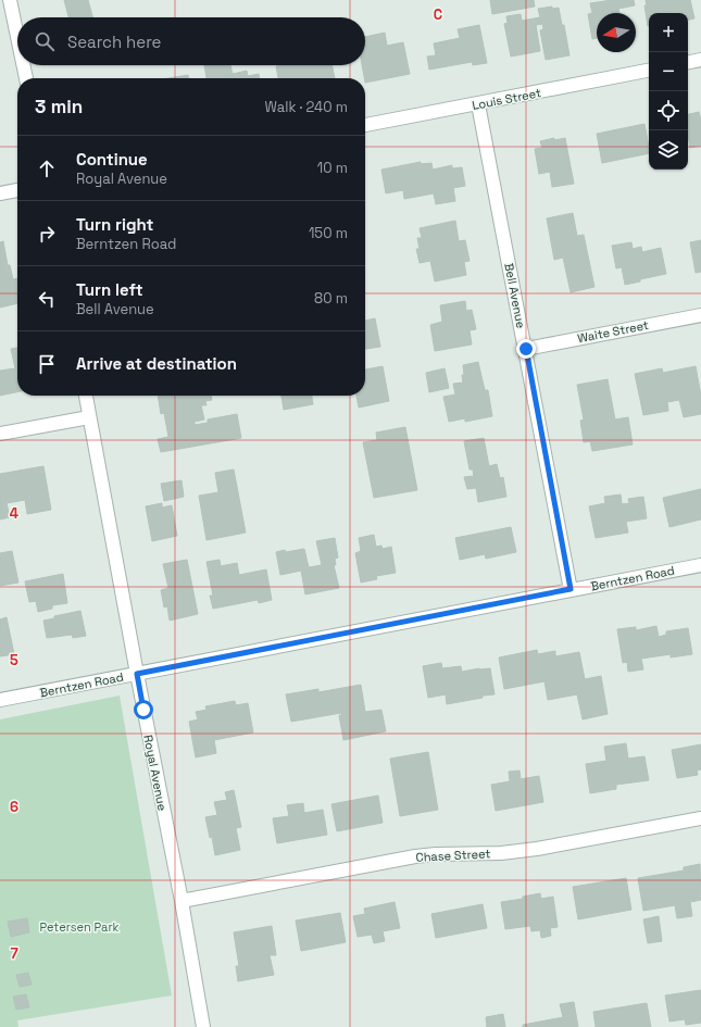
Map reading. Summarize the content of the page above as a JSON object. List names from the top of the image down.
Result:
{
  "streets": {
    "street": [
      "Louis Street",
      "Bell Avenue",
      "Waite Street",
      "Berntzen Road",
      "Royal Avenue",
      "Chase Street"
    ]
  },
  "crossings": [
    ["Louis Street", "Bell Avenue"],
    ["Bell Avenue", "Waite Street"],
    ["Bell Avenue", "Berntzen Road"],
    ["Berntzen Road", "Royal Avenue"],
    ["Royal Avenue", "Chase Street"]
  ],
  "parks": ["Petersen Park"],
  "north": "left",
  "page": {
    "map_buttons": ["+", "−"],
    "search": "Search here",
    "heading": ["3 min", "Walk · 240 m"],
    "list": [
      ["Continue", "Royal Avenue", "10 m"],
      ["Turn right", "Berntzen Road", "150 m"],
      ["Turn left", "Bell Avenue", "80 m"],
      "Arrive at destination"
    ]
  },
  "grid": {
    "columns": ["C"],
    "rows": [
      "4",
      "5",
      "6",
      "7"
    ]
  }
}
